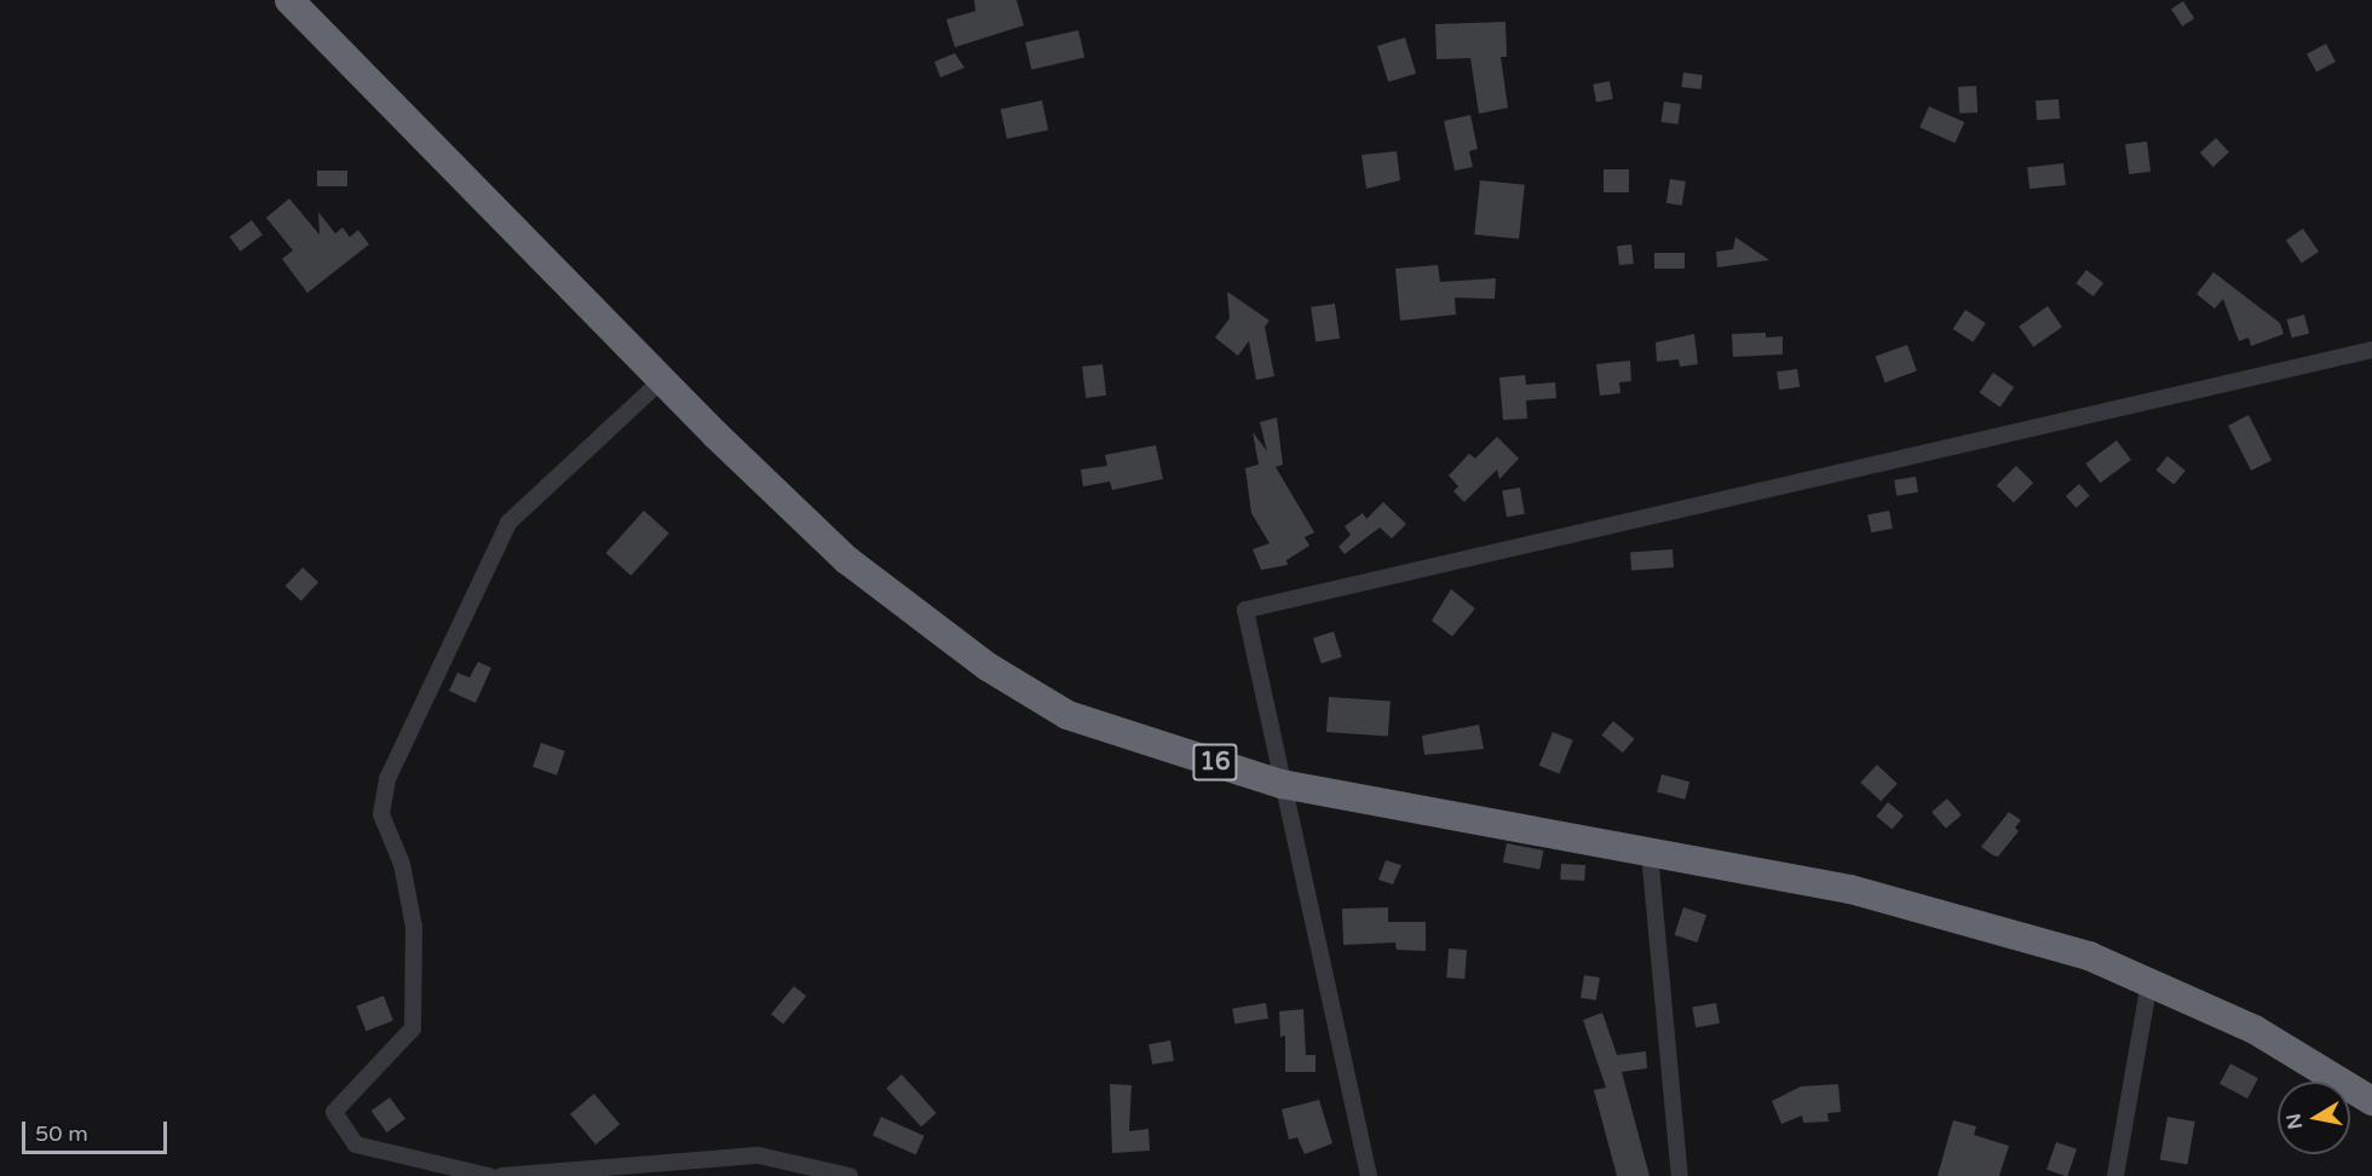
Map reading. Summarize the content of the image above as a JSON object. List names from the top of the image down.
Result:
{
  "streets": {
    "highway": ["16"]
  },
  "scale_bar": "50 m",
  "north": "left"
}
